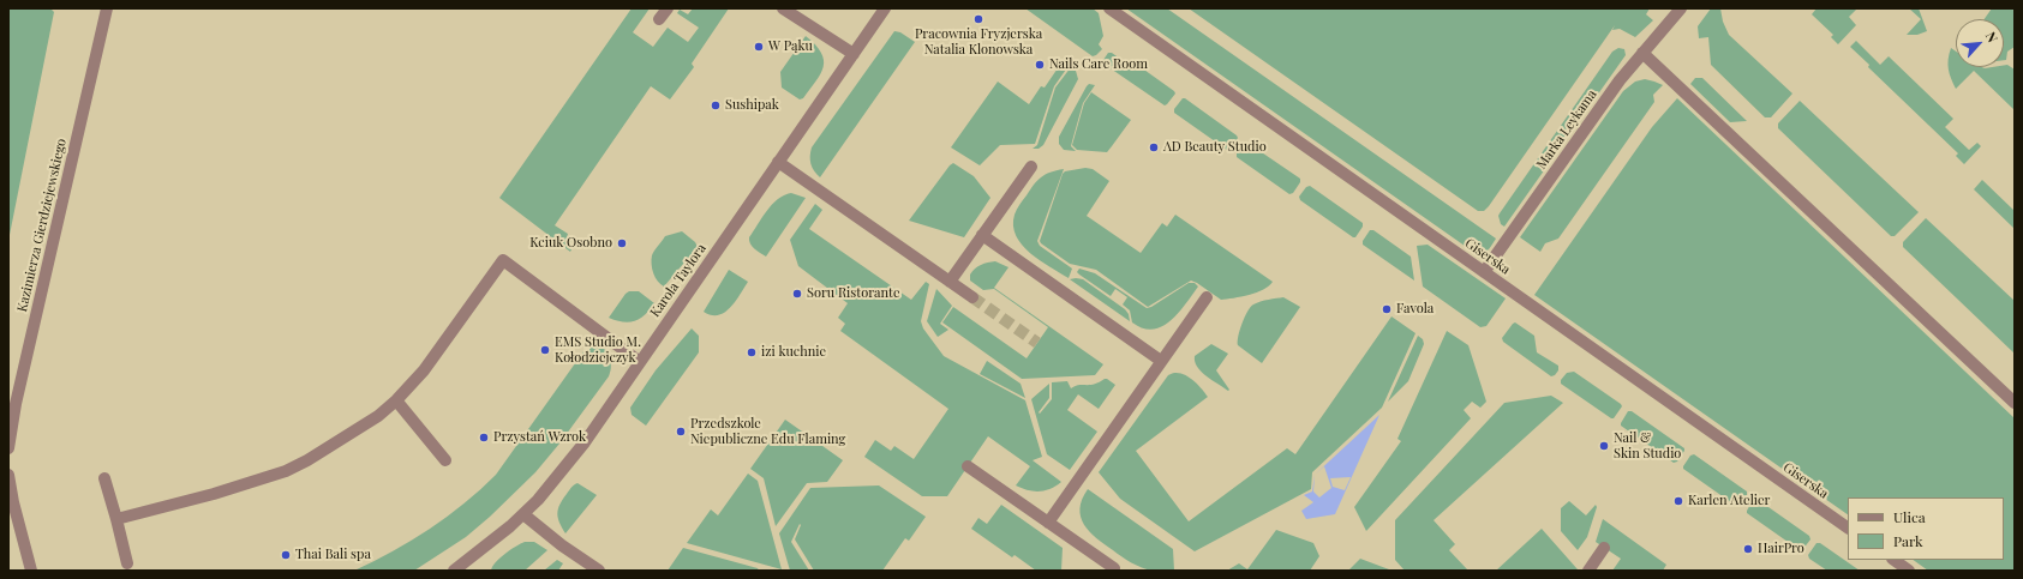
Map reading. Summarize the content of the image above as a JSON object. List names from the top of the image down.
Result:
{
  "streets": {
    "street": [
      "Marka Leykama",
      "Kazimierza Gierdziejewskiego",
      "Giserska",
      "Karola Taylora"
    ]
  },
  "crossings": [
    ["Marka Leykama", "Giserska"]
  ],
  "places": [
    "Pracownia Fryzjerska Natalia Klonowska",
    "W Pąku",
    "Nails Care Room",
    "Sushipak",
    "AD Beauty Studio",
    "Kciuk Osobno",
    "Soru Ristorante",
    "Favola",
    "EMS Studio M. Kołodziejczyk",
    "izi kuchnie",
    "Przedszkole Niepubliczne Edu Flaming",
    "Przystań Wzrok",
    "Nail & Skin Studio",
    "Karlen Atelier",
    "HairPro",
    "Thai Bali spa"
  ],
  "legend": ["Ulica", "Park"],
  "north": "top right"
}
